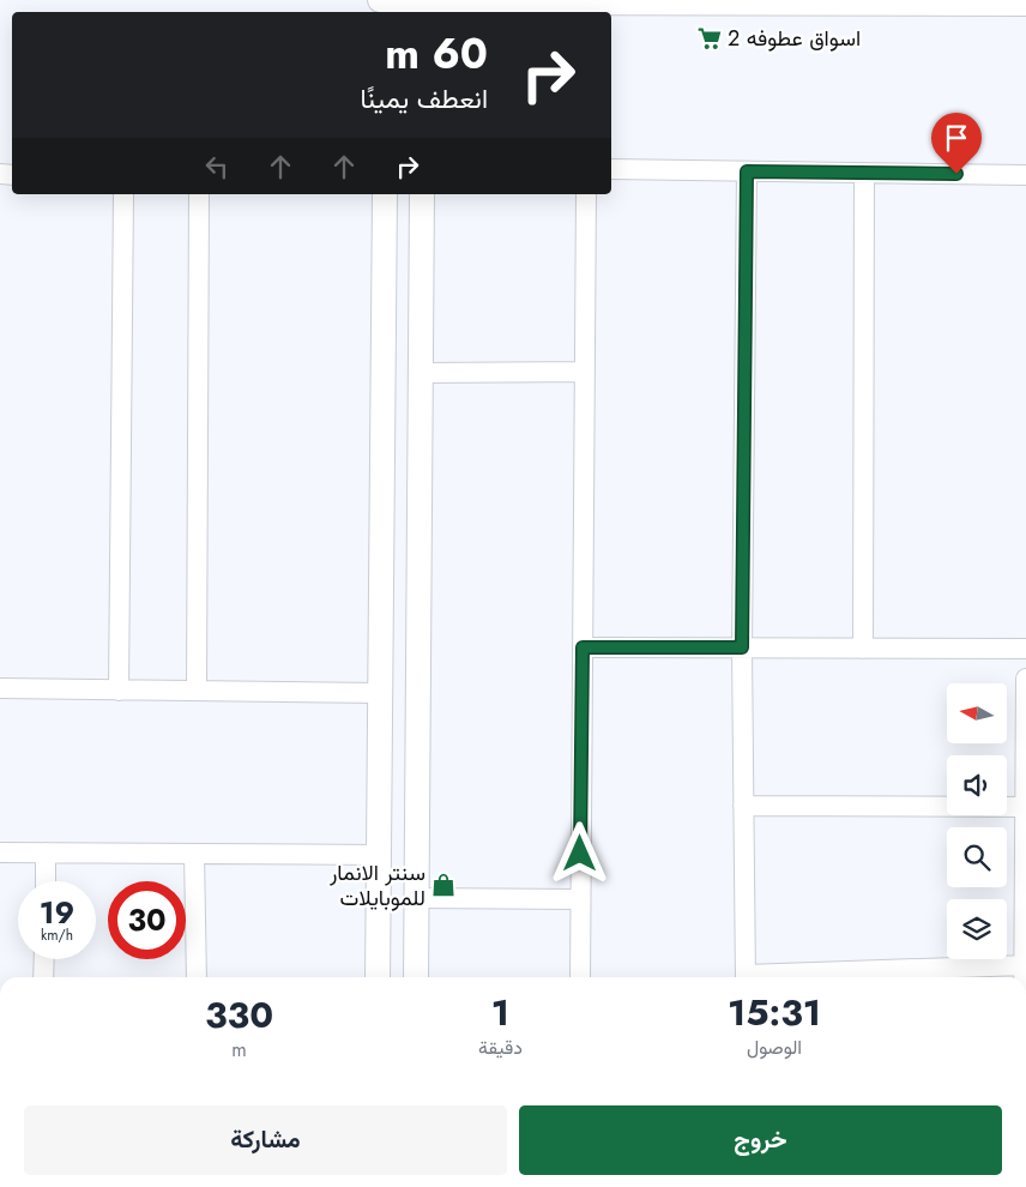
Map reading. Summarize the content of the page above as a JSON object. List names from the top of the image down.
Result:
{
  "places": {
    "supermarket": ["اسواق عطوفه 2"],
    "shop": ["سنتر الانمار للموبايلات"]
  },
  "north": "left",
  "page": {
    "turn": ["60 m", "انعطف يمينًا"],
    "speed": "19 km/h",
    "limit": "30",
    "eta": [
      "15:31",
      "الوصول",
      "1",
      "دقيقة",
      "330",
      "m"
    ],
    "buttons": ["خروج", "مشاركة"]
  }
}
